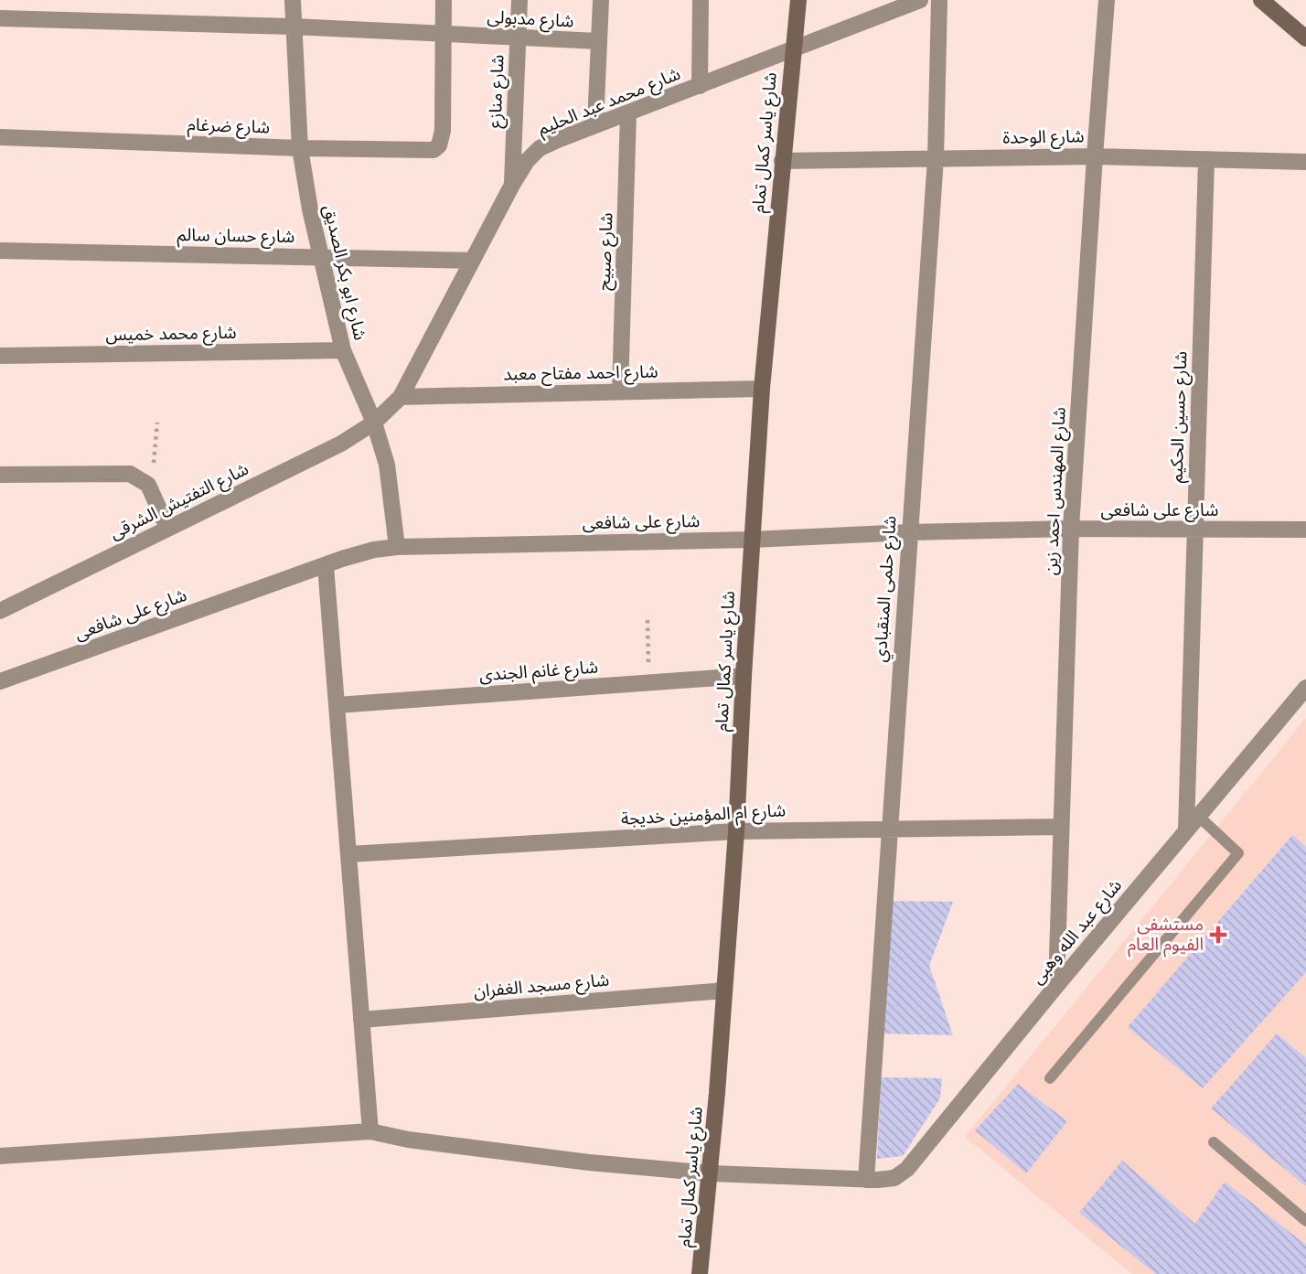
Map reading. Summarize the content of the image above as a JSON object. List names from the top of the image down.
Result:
{
  "streets": {
    "street": [
      "شارع مدبولى",
      "شارع منازع",
      "شارع محمد عبد الحليم",
      "شارع ضرغام",
      "شارع الوحدة",
      "شارع ياسر كمال تمام",
      "شارع حسان سالم",
      "شارع صبيح",
      "شارع ابو بكر الصديق",
      "شارع محمد خميس",
      "شارع احمد مفتاح معبد",
      "شارع حسين الحكيم",
      "شارع المهندس احمد زين",
      "شارع التفتيش الشرقى",
      "شارع على شافعى",
      "شارع حلمى المنقبادي",
      "شارع غانم الجندى",
      "شارع ام المؤمنين خديجة",
      "شارع عبد الله وهبى",
      "شارع مسجد الغفران"
    ]
  },
  "crossings": [
    ["شارع مدبولى", "شارع منازع"],
    ["شارع مدبولى", "شارع ضرغام"],
    ["شارع مدبولى", "شارع ابو بكر الصديق"],
    ["شارع منازع", "شارع محمد عبد الحليم"],
    ["شارع محمد عبد الحليم", "شارع ياسر كمال تمام"],
    ["شارع محمد عبد الحليم", "شارع حسان سالم"],
    ["شارع محمد عبد الحليم", "شارع صبيح"],
    ["شارع محمد عبد الحليم", "شارع ابو بكر الصديق"],
    ["شارع محمد عبد الحليم", "شارع احمد مفتاح معبد"],
    ["شارع محمد عبد الحليم", "شارع التفتيش الشرقى"],
    ["شارع ضرغام", "شارع ابو بكر الصديق"],
    ["شارع الوحدة", "شارع ياسر كمال تمام"],
    ["شارع الوحدة", "شارع حسين الحكيم"],
    ["شارع الوحدة", "شارع المهندس احمد زين"],
    ["شارع الوحدة", "شارع حلمى المنقبادي"],
    ["شارع ياسر كمال تمام", "شارع احمد مفتاح معبد"],
    ["شارع ياسر كمال تمام", "شارع على شافعى"],
    ["شارع ياسر كمال تمام", "شارع غانم الجندى"],
    ["شارع ياسر كمال تمام", "شارع ام المؤمنين خديجة"],
    ["شارع ياسر كمال تمام", "شارع عبد الله وهبى"],
    ["شارع ياسر كمال تمام", "شارع مسجد الغفران"],
    ["شارع حسان سالم", "شارع ابو بكر الصديق"],
    ["شارع صبيح", "شارع احمد مفتاح معبد"],
    ["شارع ابو بكر الصديق", "شارع محمد خميس"],
    ["شارع ابو بكر الصديق", "شارع التفتيش الشرقى"],
    ["شارع ابو بكر الصديق", "شارع على شافعى"],
    ["شارع حسين الحكيم", "شارع على شافعى"],
    ["شارع حسين الحكيم", "شارع عبد الله وهبى"],
    ["شارع المهندس احمد زين", "شارع على شافعى"],
    ["شارع المهندس احمد زين", "شارع ام المؤمنين خديجة"],
    ["شارع المهندس احمد زين", "شارع عبد الله وهبى"],
    ["شارع على شافعى", "شارع حلمى المنقبادي"],
    ["شارع حلمى المنقبادي", "شارع ام المؤمنين خديجة"],
    ["شارع حلمى المنقبادي", "شارع عبد الله وهبى"]
  ],
  "places": {
    "health": ["مستشفى الفيوم العام"]
  }
}
